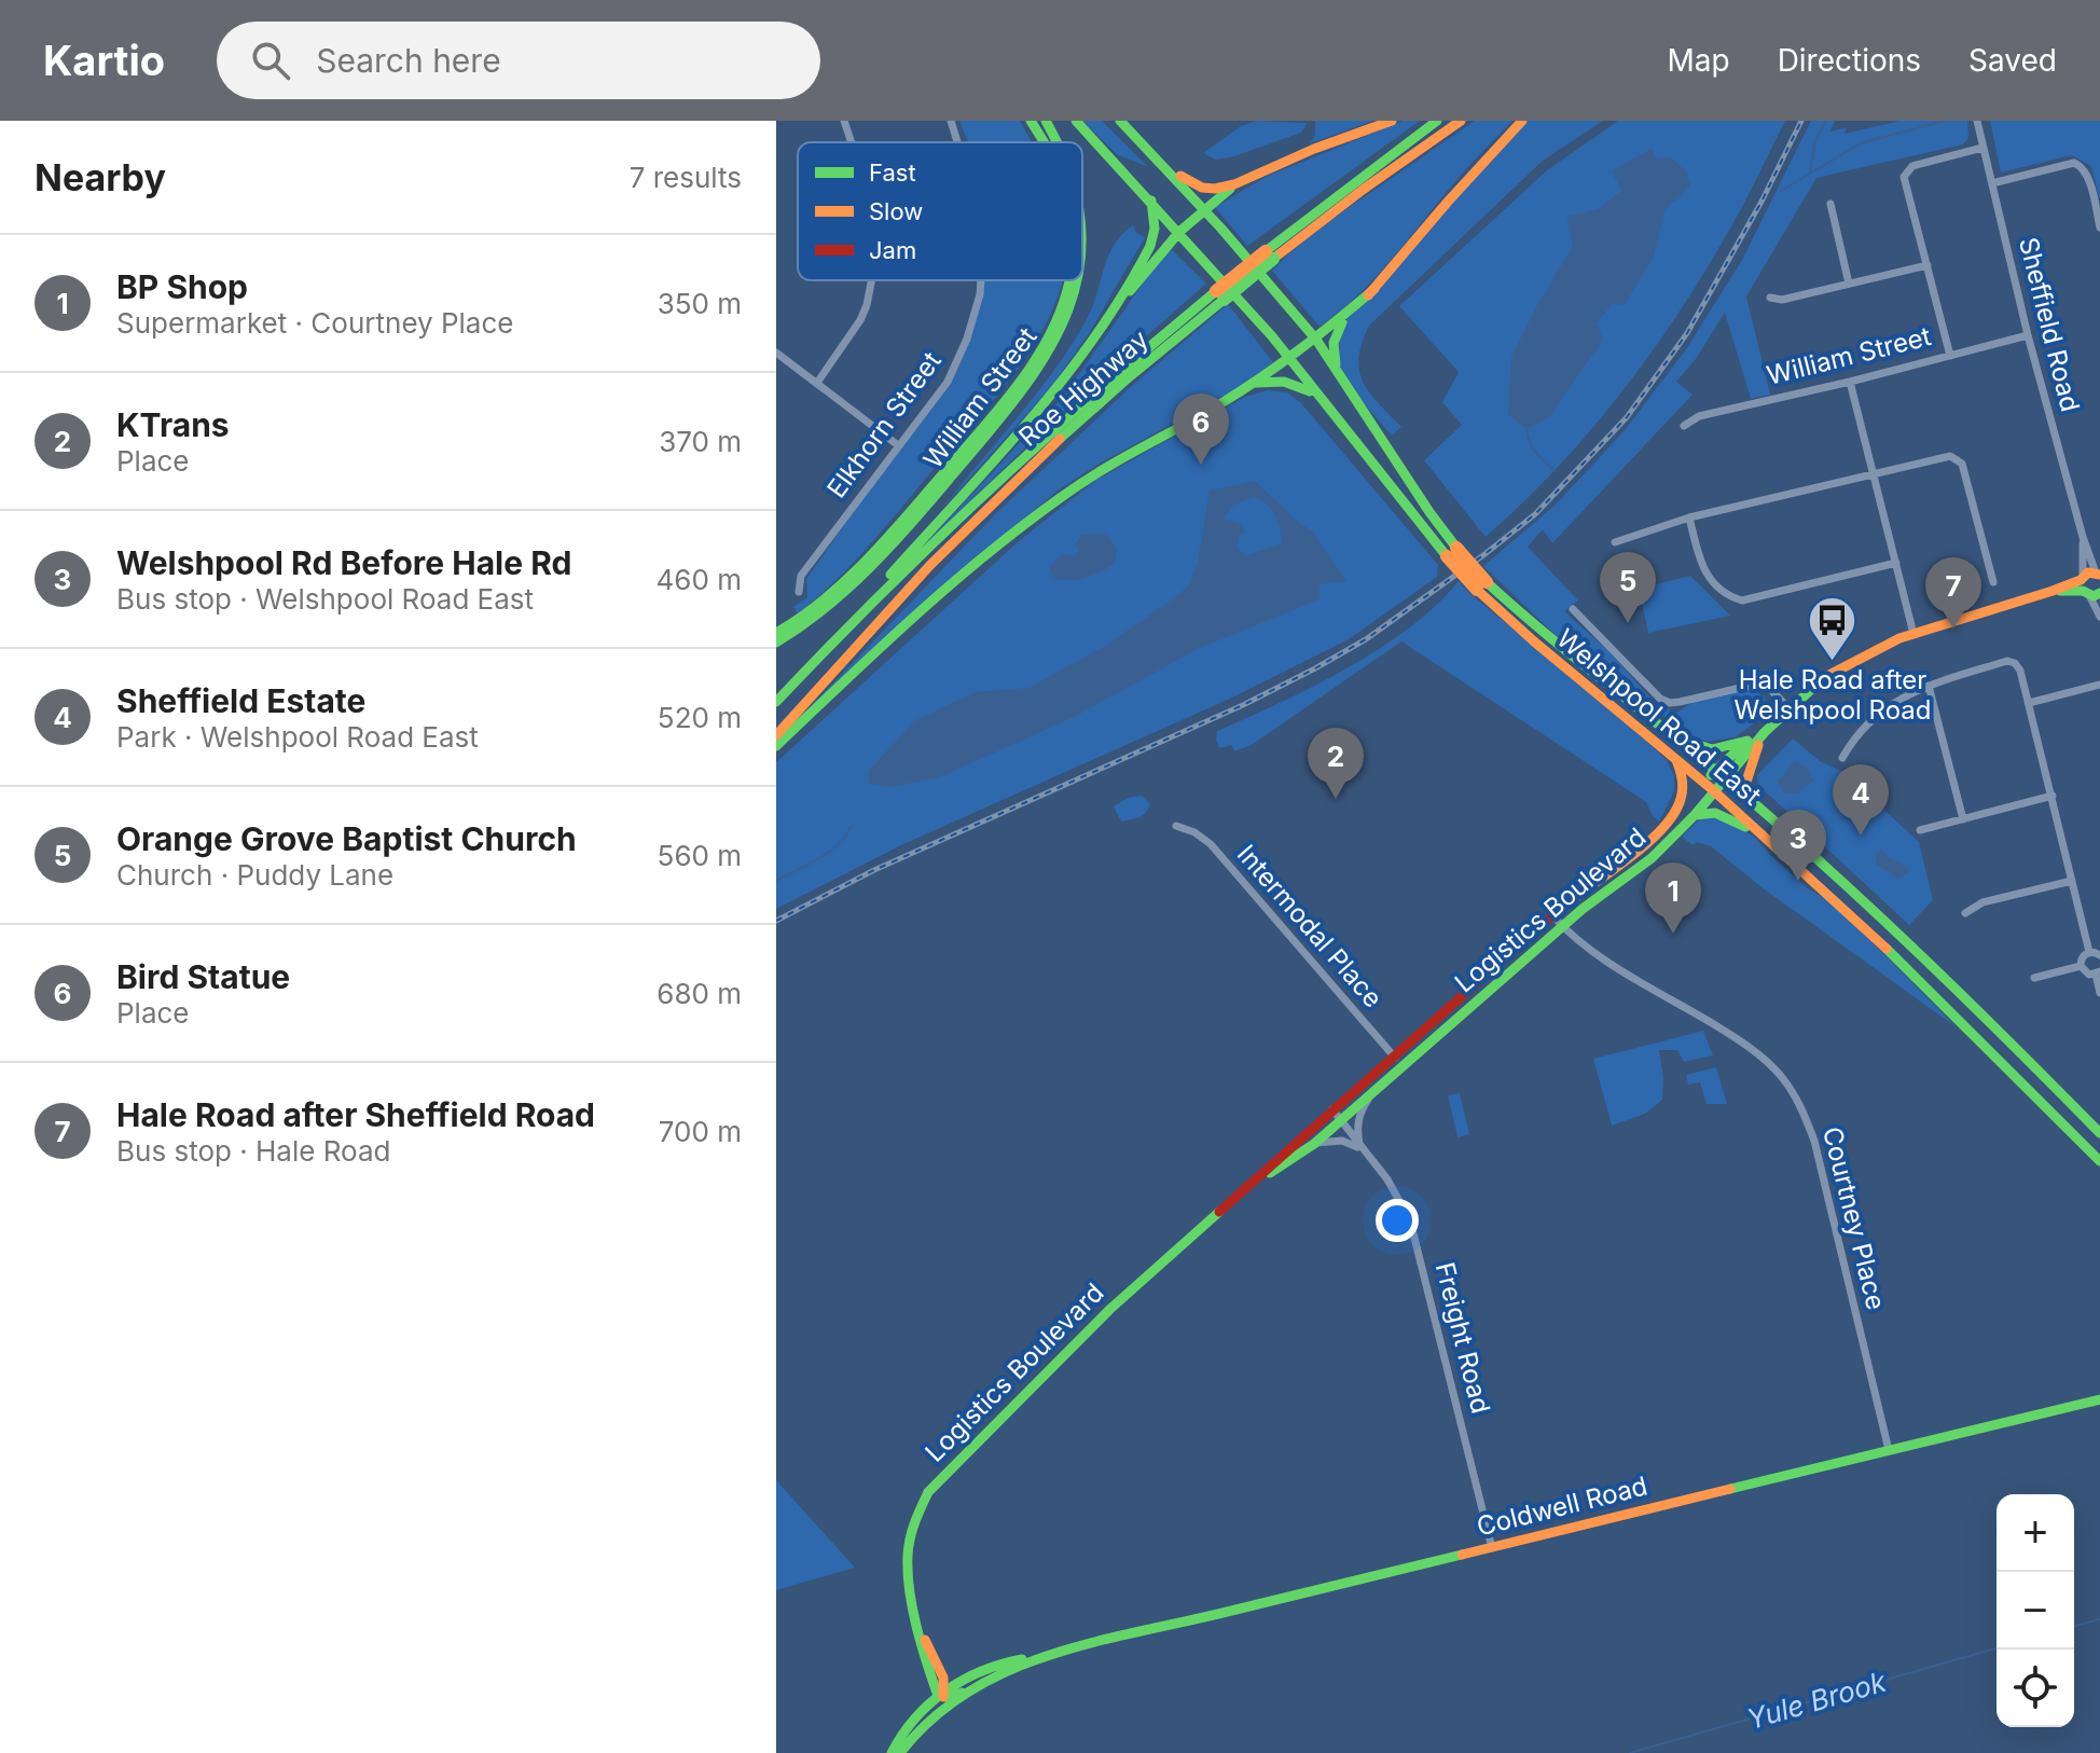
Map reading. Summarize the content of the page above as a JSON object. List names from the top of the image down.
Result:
{
  "streets": {
    "main road": [
      "William Street",
      "Roe Highway",
      "Welshpool Road East",
      "Logistics Boulevard",
      "Coldwell Road"
    ],
    "street": [
      "Sheffield Road",
      "Elkhorn Street",
      "Intermodal Place",
      "Courtney Place",
      "Freight Road"
    ]
  },
  "crossings": [
    ["Sheffield Road", "William Street"],
    ["Sheffield Road", "Logistics Boulevard"],
    ["Roe Highway", "Welshpool Road East"],
    ["Welshpool Road East", "Logistics Boulevard"],
    ["Logistics Boulevard", "Intermodal Place"],
    ["Logistics Boulevard", "Courtney Place"],
    ["Logistics Boulevard", "Freight Road"],
    ["Logistics Boulevard", "Coldwell Road"],
    ["Courtney Place", "Coldwell Road"],
    ["Freight Road", "Coldwell Road"]
  ],
  "water": ["Yule Brook"],
  "places": {
    "bus stop": ["Hale Road after Welshpool Road"]
  },
  "legend": ["Fast", "Slow", "Jam"],
  "page": {
    "header": "Kartio",
    "search": "Search here",
    "nav": ["Map", "Directions", "Saved"],
    "heading": ["Nearby", "7 results"],
    "list": [
      {
        "mark": "1",
        "name": "BP Shop",
        "note": "Supermarket · Courtney Place",
        "value": "350 m"
      },
      {
        "mark": "2",
        "name": "KTrans",
        "note": "Place",
        "value": "370 m"
      },
      {
        "mark": "3",
        "name": "Welshpool Rd Before Hale Rd",
        "note": "Bus stop · Welshpool Road East",
        "value": "460 m"
      },
      {
        "mark": "4",
        "name": "Sheffield Estate",
        "note": "Park · Welshpool Road East",
        "value": "520 m"
      },
      {
        "mark": "5",
        "name": "Orange Grove Baptist Church",
        "note": "Church · Puddy Lane",
        "value": "560 m"
      },
      {
        "mark": "6",
        "name": "Bird Statue",
        "note": "Place",
        "value": "680 m"
      },
      {
        "mark": "7",
        "name": "Hale Road after Sheffield Road",
        "note": "Bus stop · Hale Road",
        "value": "700 m"
      }
    ],
    "pins": [
      "6",
      "5",
      "7",
      "2",
      "4",
      "3",
      "1"
    ],
    "map_buttons": ["+", "−"]
  }
}
